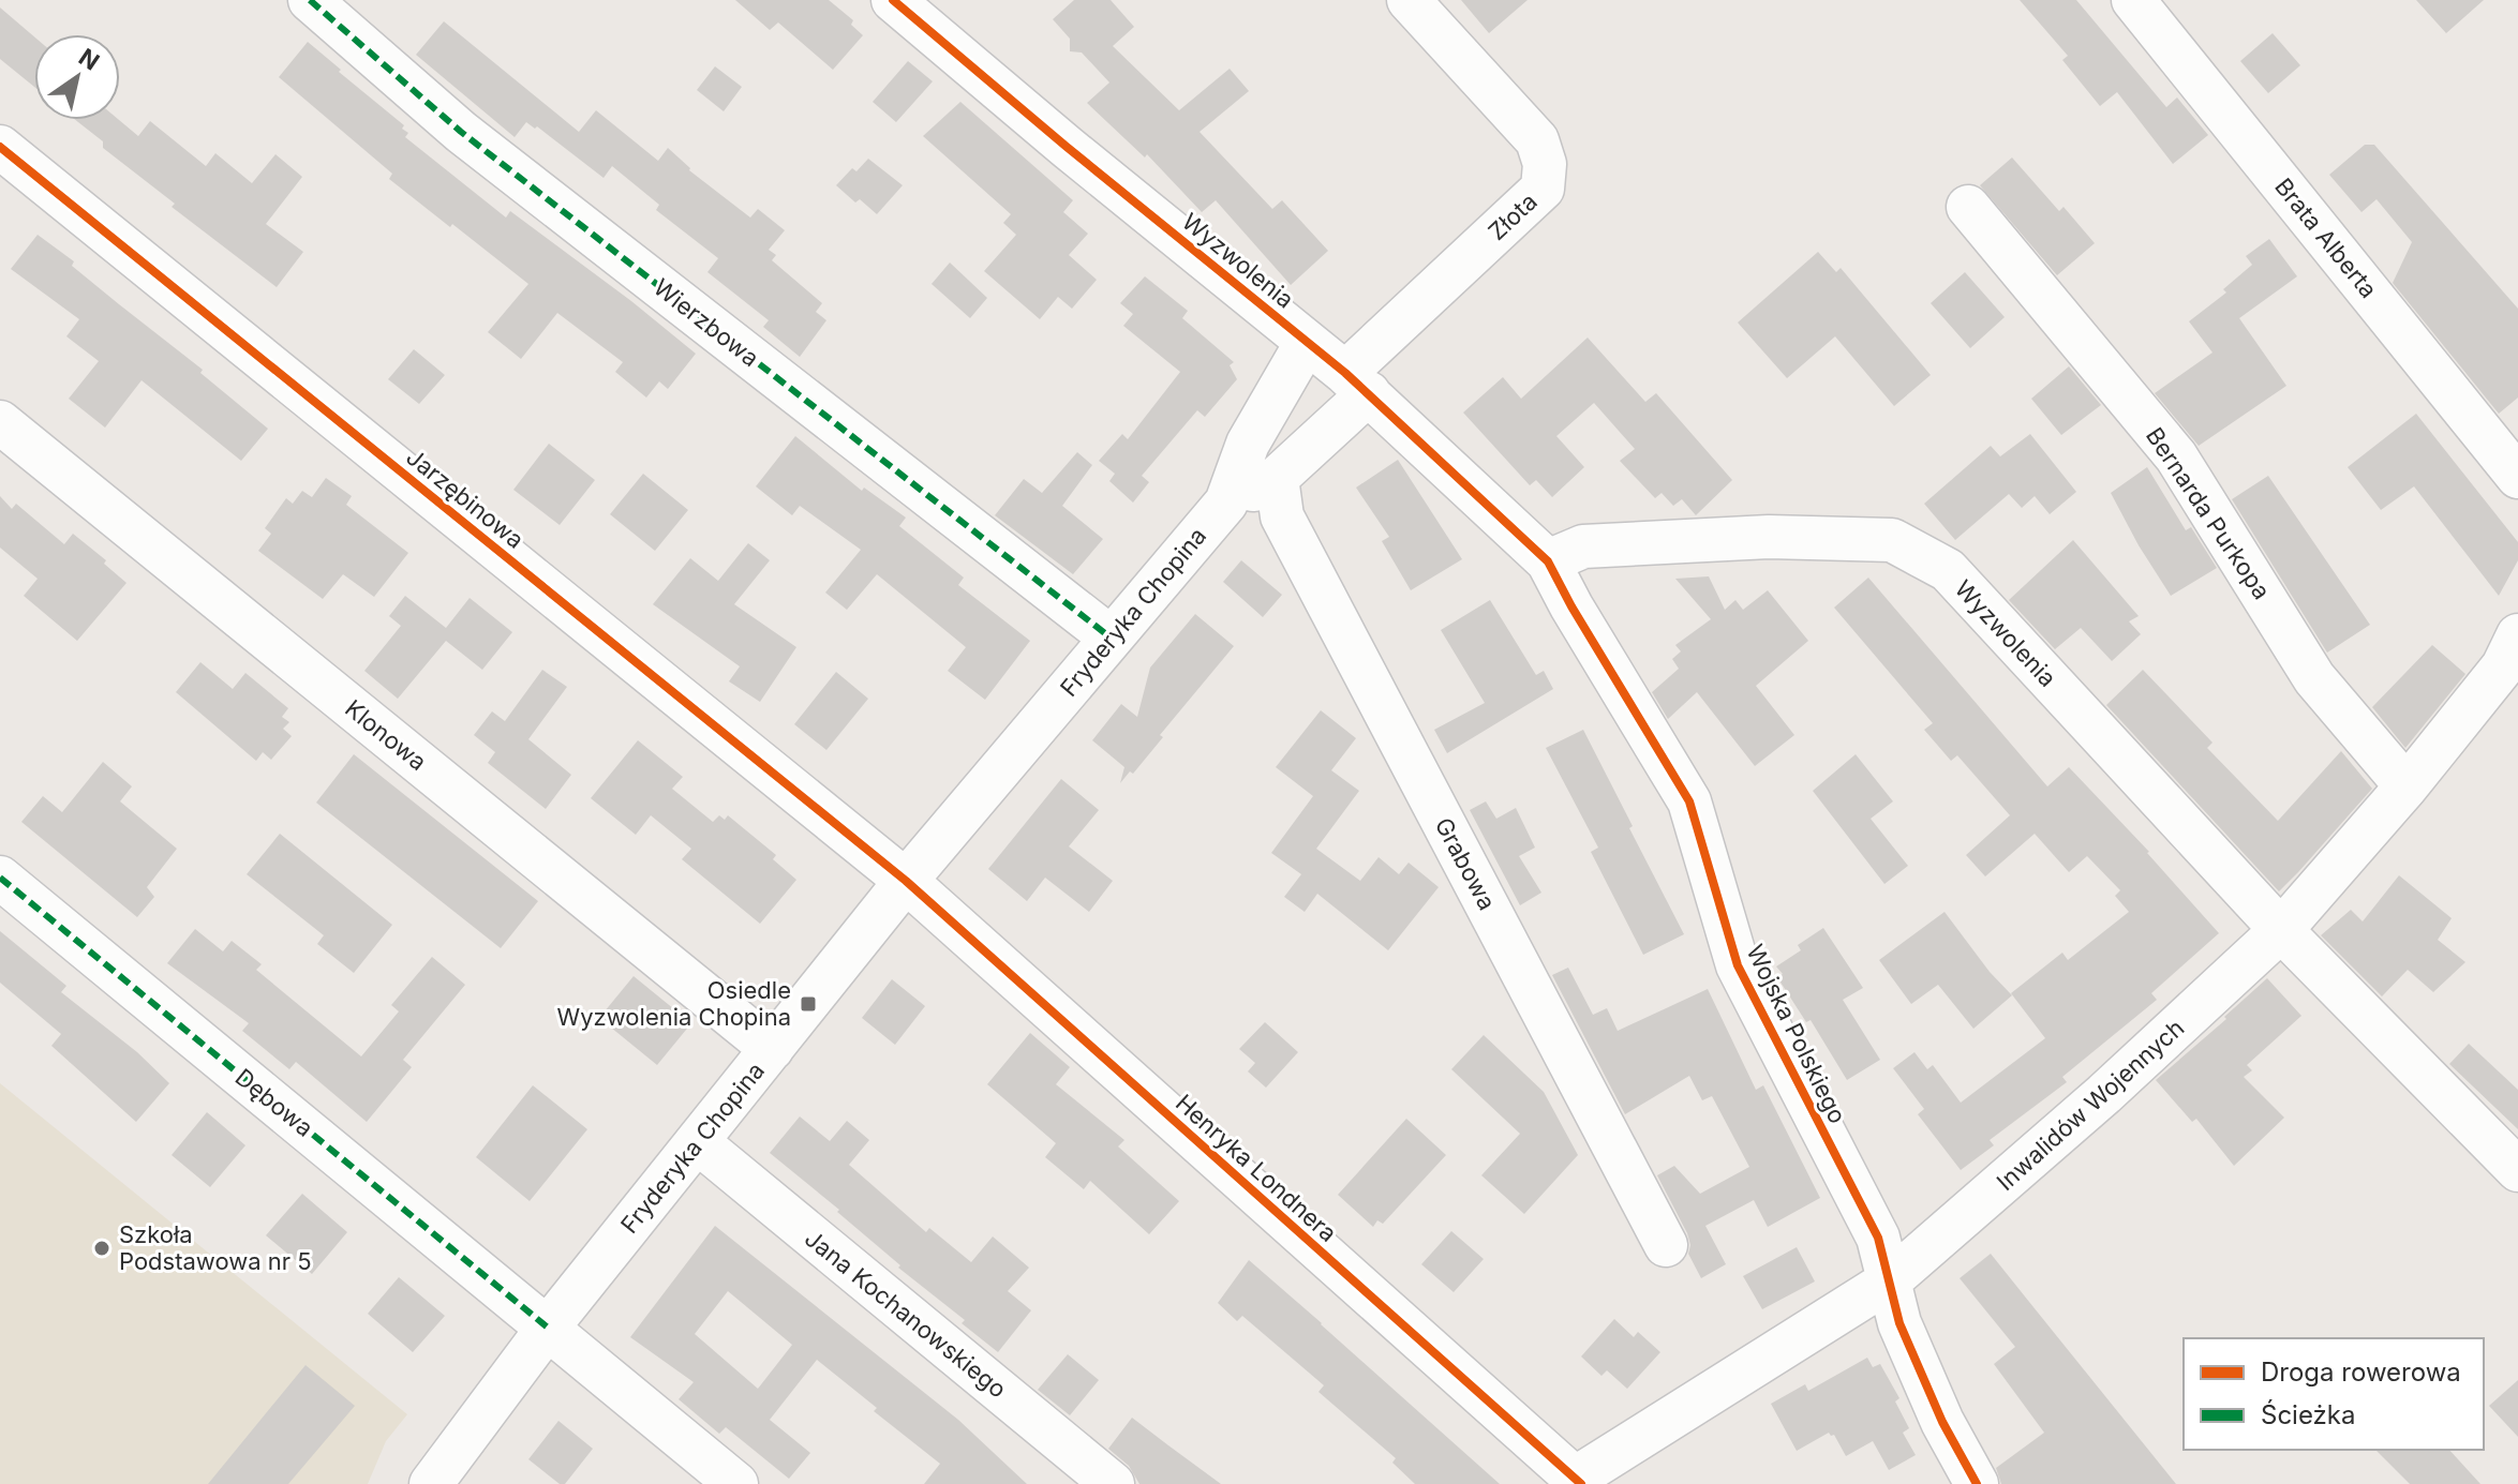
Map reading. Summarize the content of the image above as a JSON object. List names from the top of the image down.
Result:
{
  "streets": {
    "street": [
      "Złota",
      "Brata Alberta",
      "Wyzwolenia",
      "Wierzbowa",
      "Jarzębinowa",
      "Bernarda Purkopa",
      "Fryderyka Chopina",
      "Klonowa",
      "Grabowa",
      "Wojska Polskiego",
      "Dębowa",
      "Inwalidów Wojennych",
      "Henryka Londnera",
      "Jana Kochanowskiego"
    ]
  },
  "crossings": [
    ["Złota", "Wyzwolenia"],
    ["Złota", "Fryderyka Chopina"],
    ["Wyzwolenia", "Fryderyka Chopina"],
    ["Wyzwolenia", "Wojska Polskiego"],
    ["Wyzwolenia", "Inwalidów Wojennych"],
    ["Wierzbowa", "Fryderyka Chopina"],
    ["Jarzębinowa", "Fryderyka Chopina"],
    ["Jarzębinowa", "Henryka Londnera"],
    ["Bernarda Purkopa", "Inwalidów Wojennych"],
    ["Fryderyka Chopina", "Klonowa"],
    ["Fryderyka Chopina", "Grabowa"],
    ["Fryderyka Chopina", "Dębowa"],
    ["Fryderyka Chopina", "Henryka Londnera"],
    ["Fryderyka Chopina", "Jana Kochanowskiego"],
    ["Wojska Polskiego", "Inwalidów Wojennych"],
    ["Inwalidów Wojennych", "Henryka Londnera"]
  ],
  "places": {
    "transit": ["Osiedle Wyzwolenia Chopina"],
    "other": ["Szkoła Podstawowa nr 5"]
  },
  "legend": ["Droga rowerowa", "Ścieżka"],
  "north": "top right"
}
